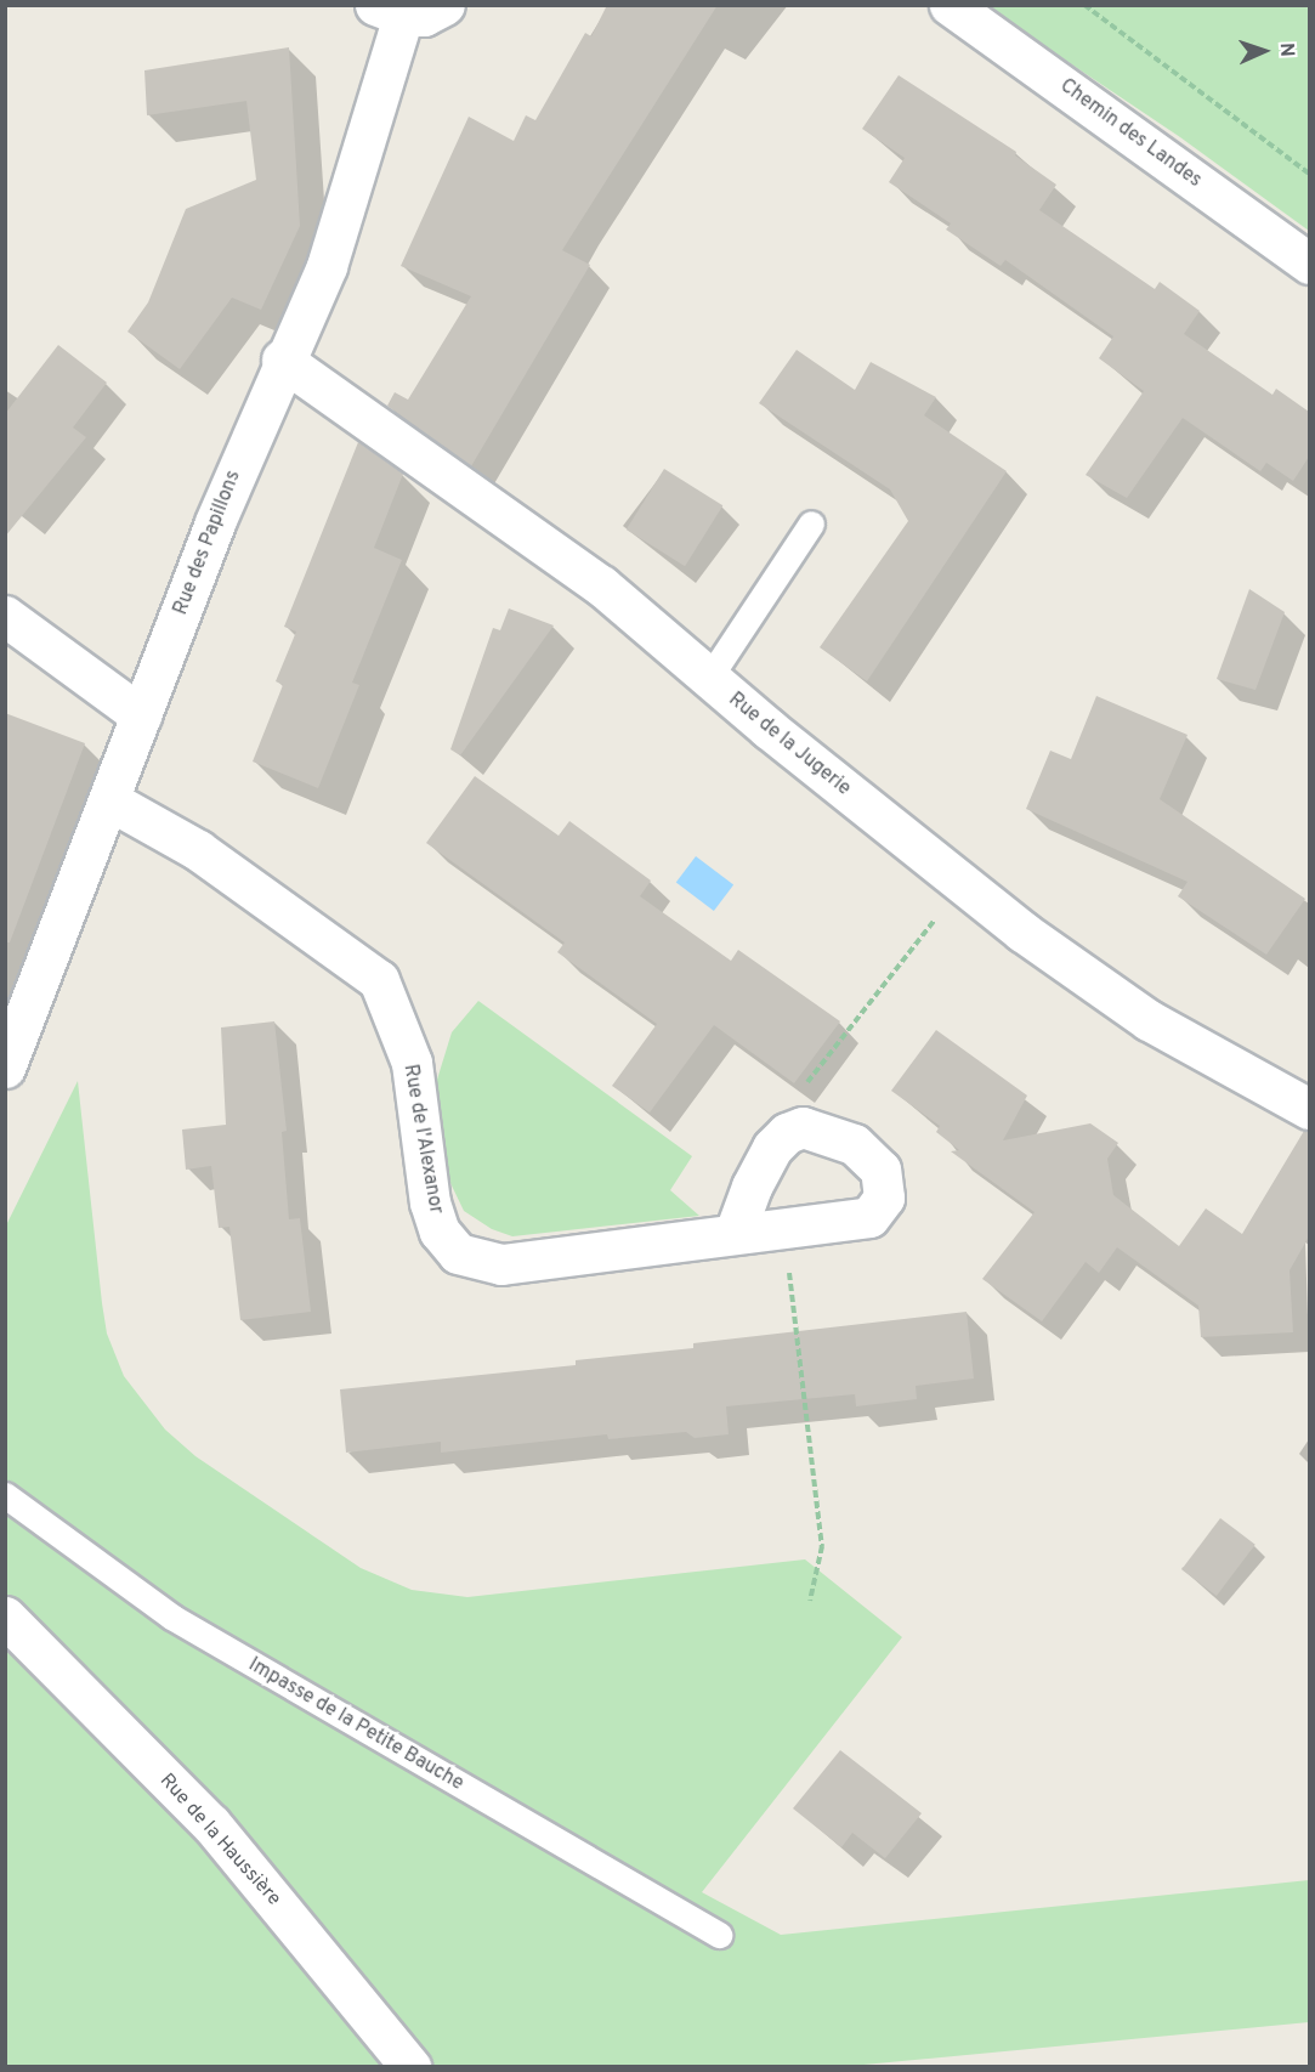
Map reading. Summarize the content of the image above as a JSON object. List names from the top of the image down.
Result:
{
  "streets": {
    "street": [
      "Chemin des Landes",
      "Rue des Papillons",
      "Rue de la Jugerie",
      "Rue de l'Alexanor",
      "Rue de la Haussière"
    ],
    "lane": ["Impasse de la Petite Bauche"]
  },
  "crossings": [
    ["Rue des Papillons", "Rue de la Jugerie"],
    ["Rue des Papillons", "Rue de l'Alexanor"]
  ],
  "north": "right"
}
